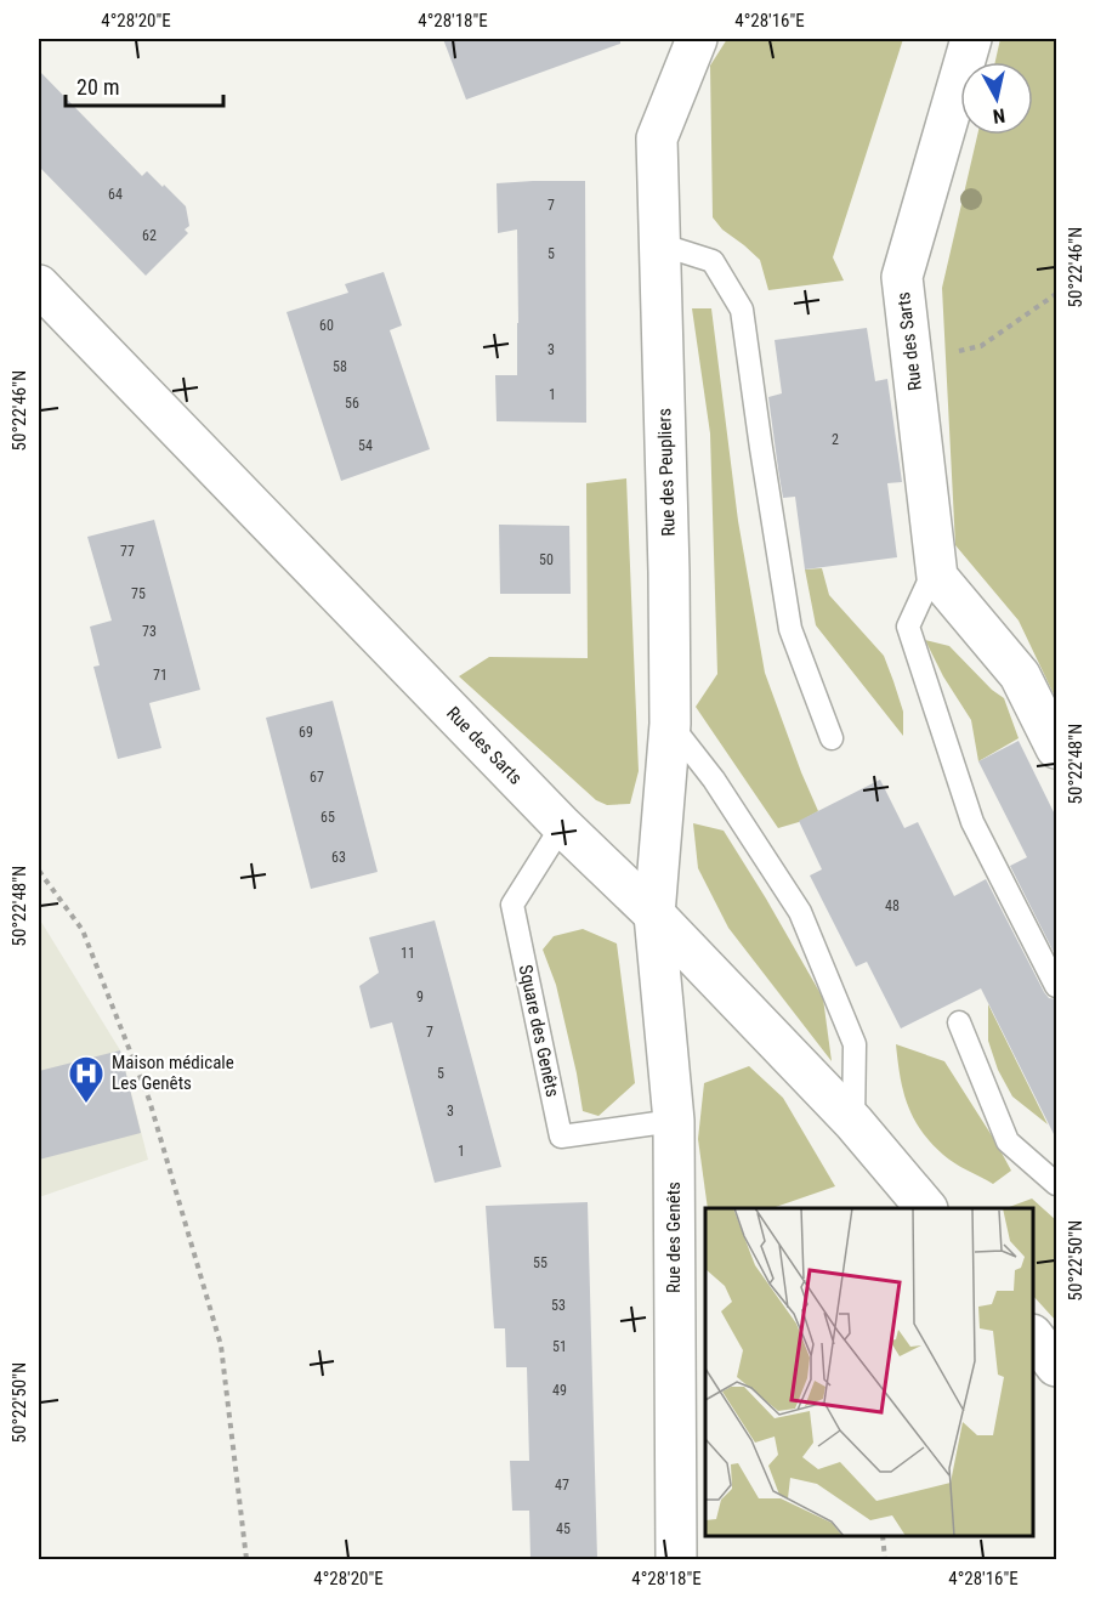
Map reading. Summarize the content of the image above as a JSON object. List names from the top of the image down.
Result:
{
  "streets": {
    "street": ["Rue des Sarts", "Rue des Peupliers", "Rue des Genêts"],
    "lane": ["Square des Genêts"]
  },
  "crossings": [
    ["Rue des Sarts", "Rue des Peupliers"],
    ["Rue des Sarts", "Square des Genêts"],
    ["Rue des Sarts", "Rue des Genêts"],
    ["Rue des Peupliers", "Rue des Genêts"],
    ["Square des Genêts", "Rue des Genêts"]
  ],
  "places": {
    "hospital": ["Maison médicale Les Genêts"]
  },
  "house_numbers": [
    "64",
    "7",
    "62",
    "5",
    "60",
    "3",
    "58",
    "1",
    "56",
    "2",
    "54",
    "77",
    "50",
    "75",
    "73",
    "71",
    "69",
    "67",
    "65",
    "63",
    "48",
    "11",
    "9",
    "7",
    "5",
    "3",
    "1",
    "55",
    "53",
    "51",
    "49",
    "47",
    "45"
  ],
  "scale_bar": "20 m",
  "north": "bottom",
  "coordinates": [
    "4°28'20\"E",
    "4°28'18\"E",
    "4°28'16\"E",
    "50°22'46\"N",
    "50°22'48\"N",
    "50°22'50\"N"
  ]
}
